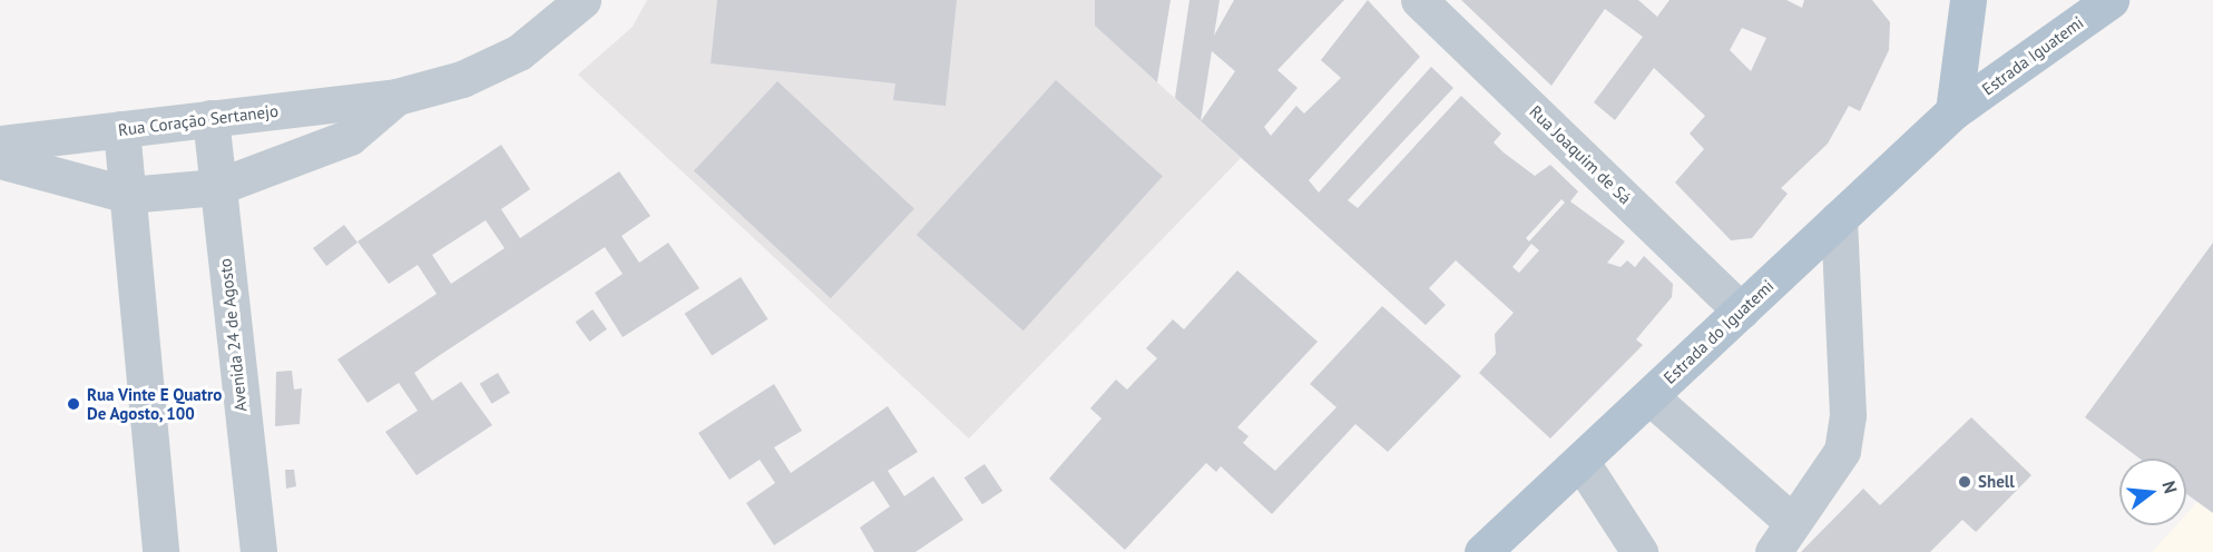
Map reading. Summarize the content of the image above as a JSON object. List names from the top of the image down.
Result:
{
  "streets": {
    "main road": ["Estrada Iguatemi", "Estrada do Iguatemi"],
    "street": ["Rua Coração Sertanejo", "Rua Joaquim de Sá", "Avenida 24 de Agosto"]
  },
  "crossings": [
    ["Estrada Iguatemi", "Estrada do Iguatemi"],
    ["Rua Coração Sertanejo", "Avenida 24 de Agosto"],
    ["Rua Joaquim de Sá", "Estrada do Iguatemi"]
  ],
  "places": ["Rua Vinte E Quatro De Agosto, 100", "Shell"],
  "north": "right"
}
